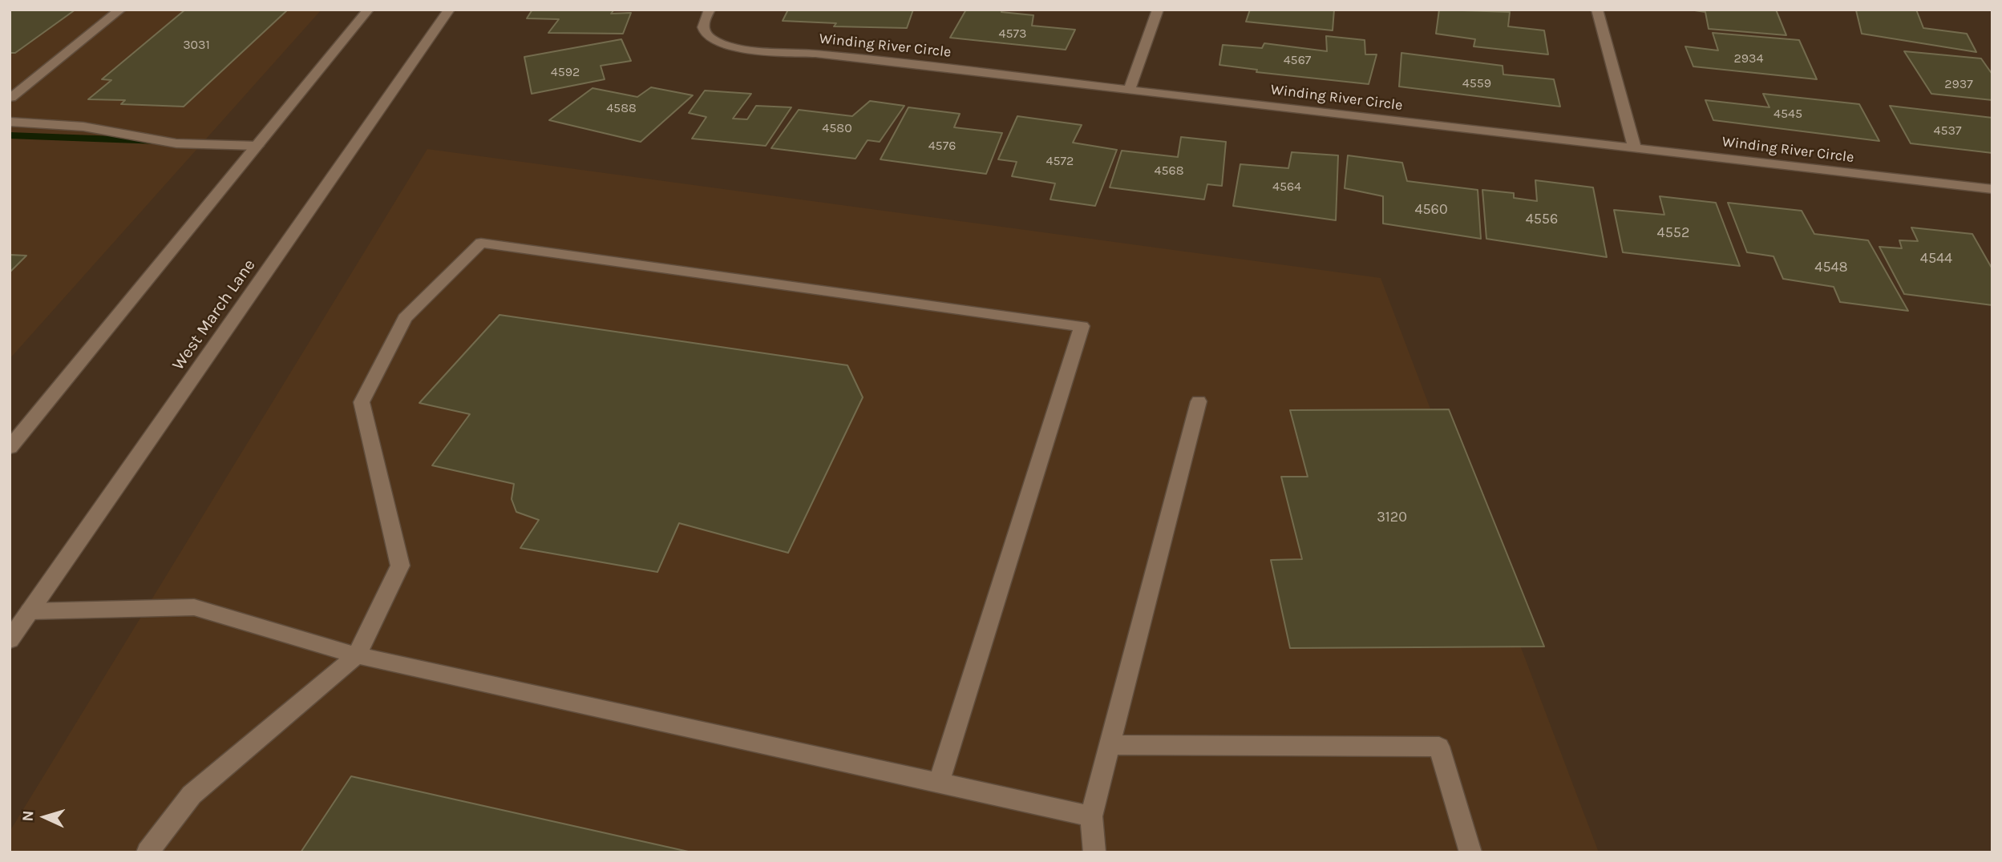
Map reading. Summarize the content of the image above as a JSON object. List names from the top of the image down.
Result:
{
  "streets": {
    "street": ["Winding River Circle", "West March Lane"]
  },
  "house_numbers": [
    "4573",
    "3031",
    "2934",
    "4567",
    "4592",
    "4559",
    "2937",
    "4588",
    "4545",
    "4580",
    "4537",
    "4576",
    "4572",
    "4568",
    "4564",
    "4560",
    "4556",
    "4552",
    "4544",
    "4548",
    "3120"
  ],
  "north": "left"
}
